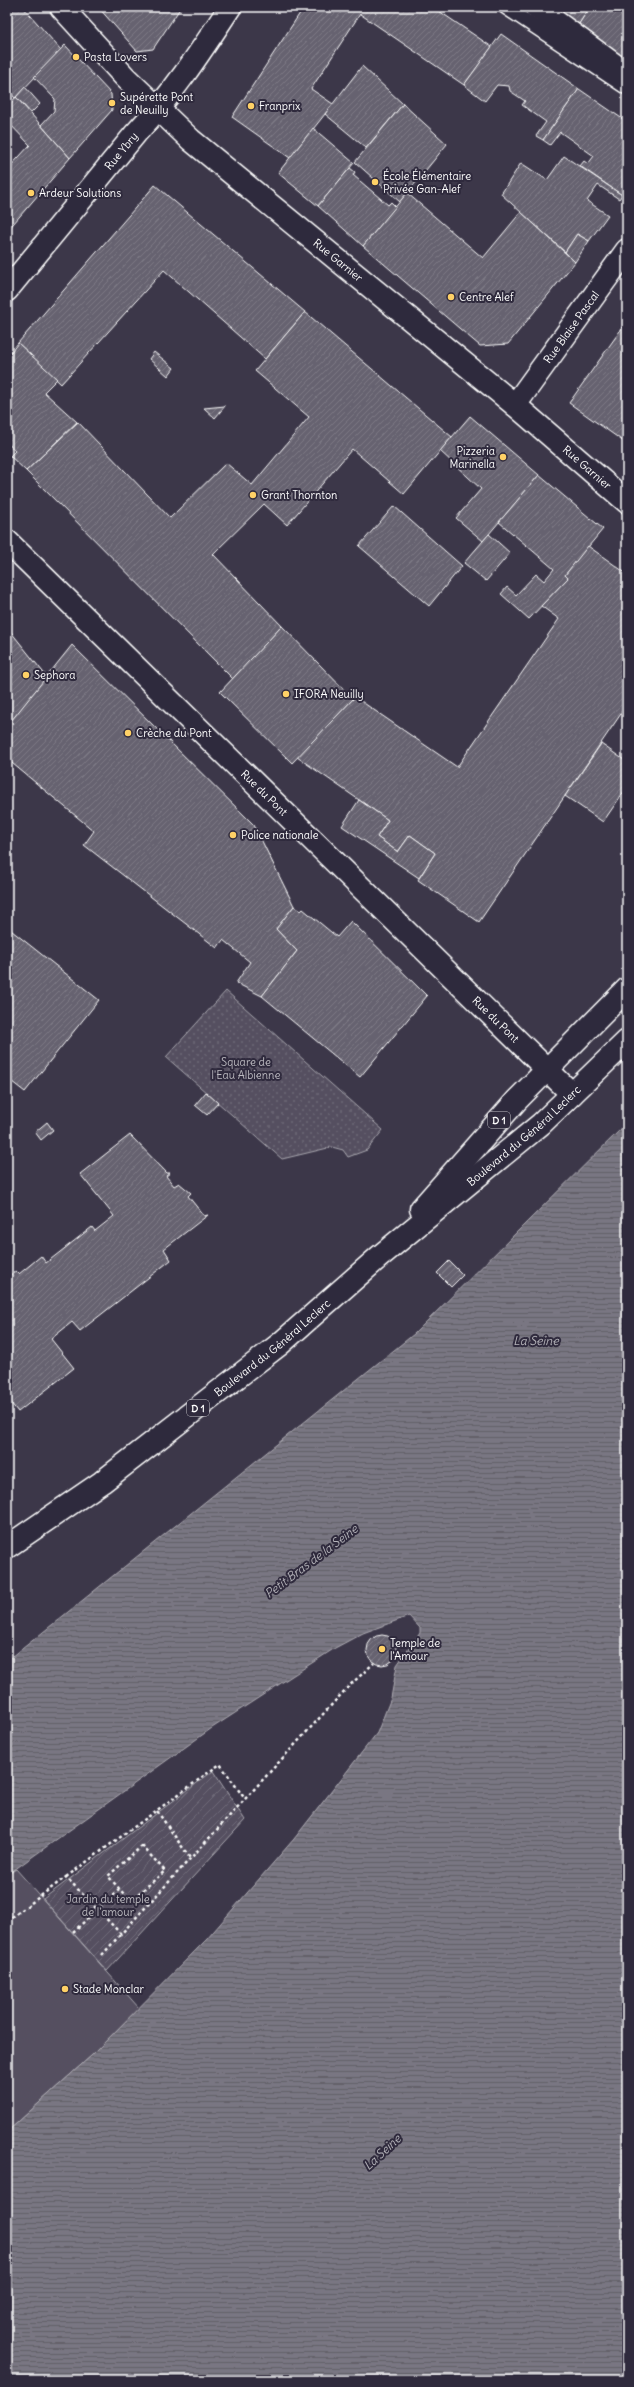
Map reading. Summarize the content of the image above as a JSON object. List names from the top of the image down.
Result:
{
  "streets": {
    "street": [
      "Rue Ybry",
      "Rue Garnier",
      "Rue Blaise Pascal",
      "Rue du Pont",
      "D 1",
      "Boulevard du Général Leclerc"
    ]
  },
  "crossings": [
    ["Rue Ybry", "Rue Garnier"],
    ["Rue Garnier", "Rue Blaise Pascal"],
    ["Rue du Pont", "Boulevard du Général Leclerc"]
  ],
  "water": ["La Seine", "Petit Bras de la Seine"],
  "parks": ["Square de l'Eau Albienne", "Jardin du temple de l'amour"],
  "places": [
    "Pasta Lovers",
    "Supérette Pont de Neuilly",
    "Franprix",
    "École Élémentaire Privée Gan-Alef",
    "Ardeur Solutions",
    "Centre Alef",
    "Pizzeria Marinella",
    "Grant Thornton",
    "Sephora",
    "IFORA Neuilly",
    "Crèche du Pont",
    "Police nationale",
    "Temple de l'Amour",
    "Stade Monclar"
  ]
}
